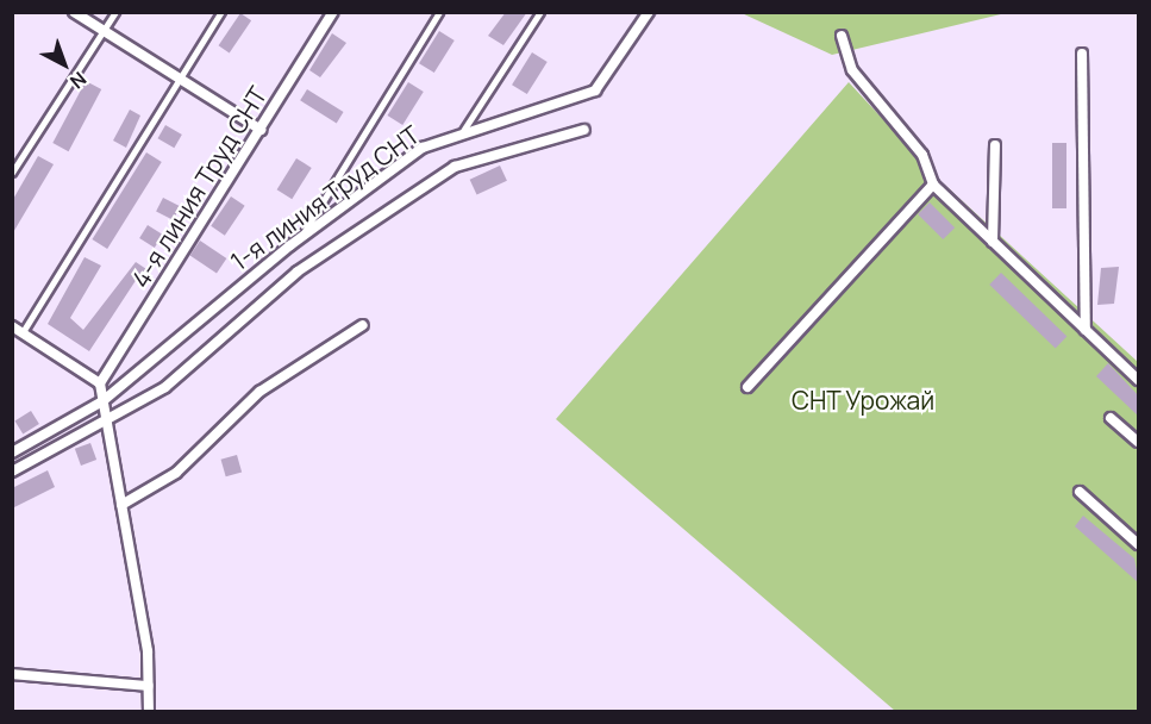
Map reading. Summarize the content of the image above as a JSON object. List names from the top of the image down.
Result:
{
  "streets": {
    "street": ["4-я линия Труд СНТ", "1-я линия Труд СНТ"]
  },
  "parks": ["СНТ Урожай"],
  "north": "bottom right"
}
